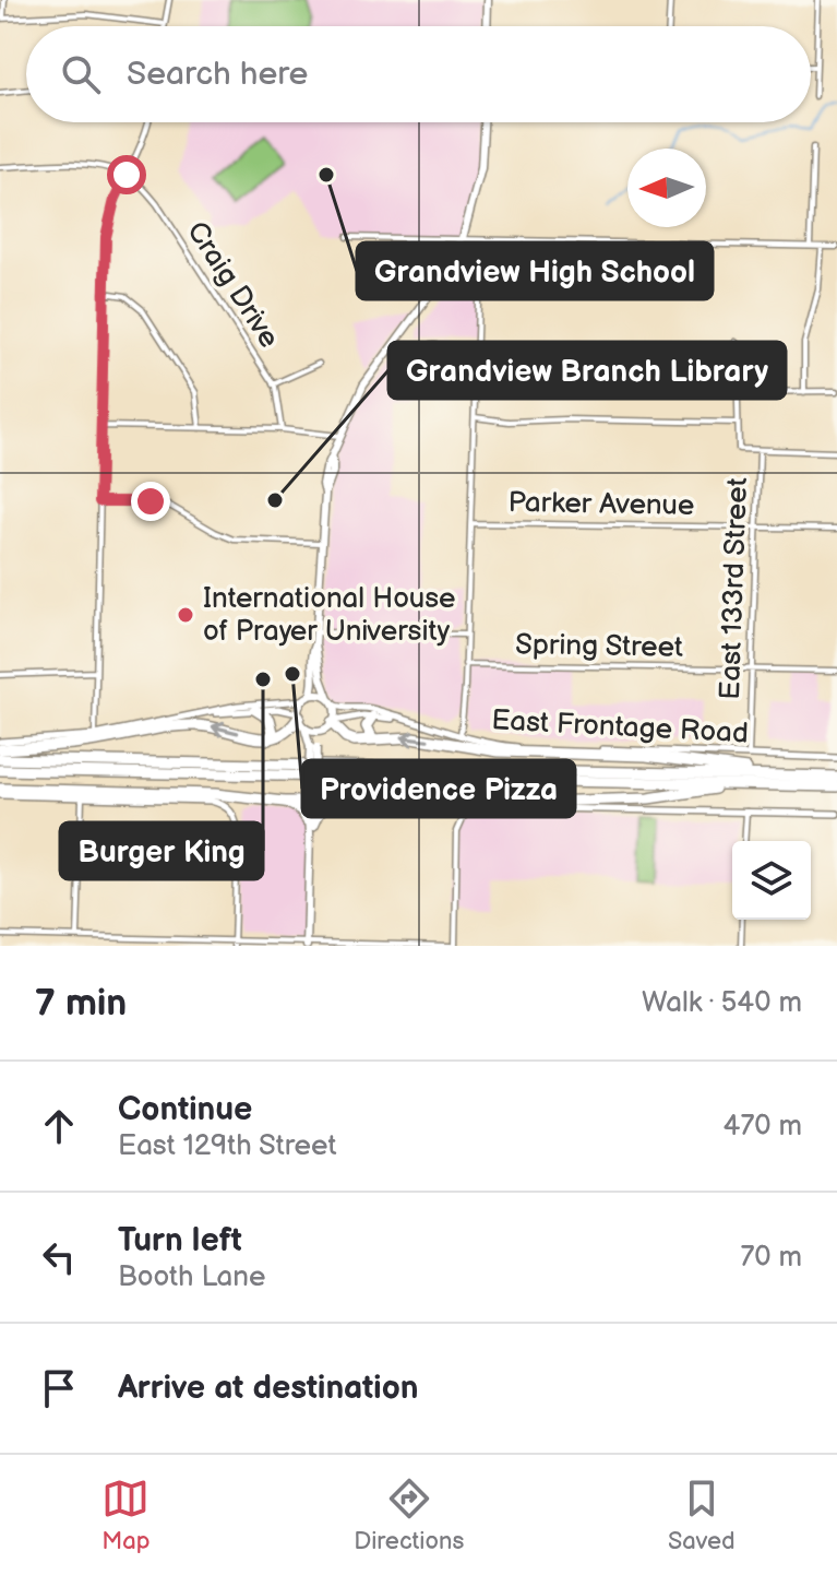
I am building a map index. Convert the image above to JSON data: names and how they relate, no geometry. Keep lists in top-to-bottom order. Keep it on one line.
{"streets":{"street":["Craig Drive","Parker Avenue","East 133rd Street","Spring Street","East Frontage Road"]},"crossings":[["Parker Avenue","East 133rd Street"],["East 133rd Street","Spring Street"],["East 133rd Street","East Frontage Road"]],"places":["Grandview High School","Grandview Branch Library","International House of Prayer University","Providence Pizza","Burger King"],"north":"left","page":{"search":"Search here","heading":["7 min","Walk · 540 m"],"list":[["Continue","East 129th Street","470 m"],["Turn left","Booth Lane","70 m"],"Arrive at destination"],"nav":["Map","Directions","Saved"]}}
